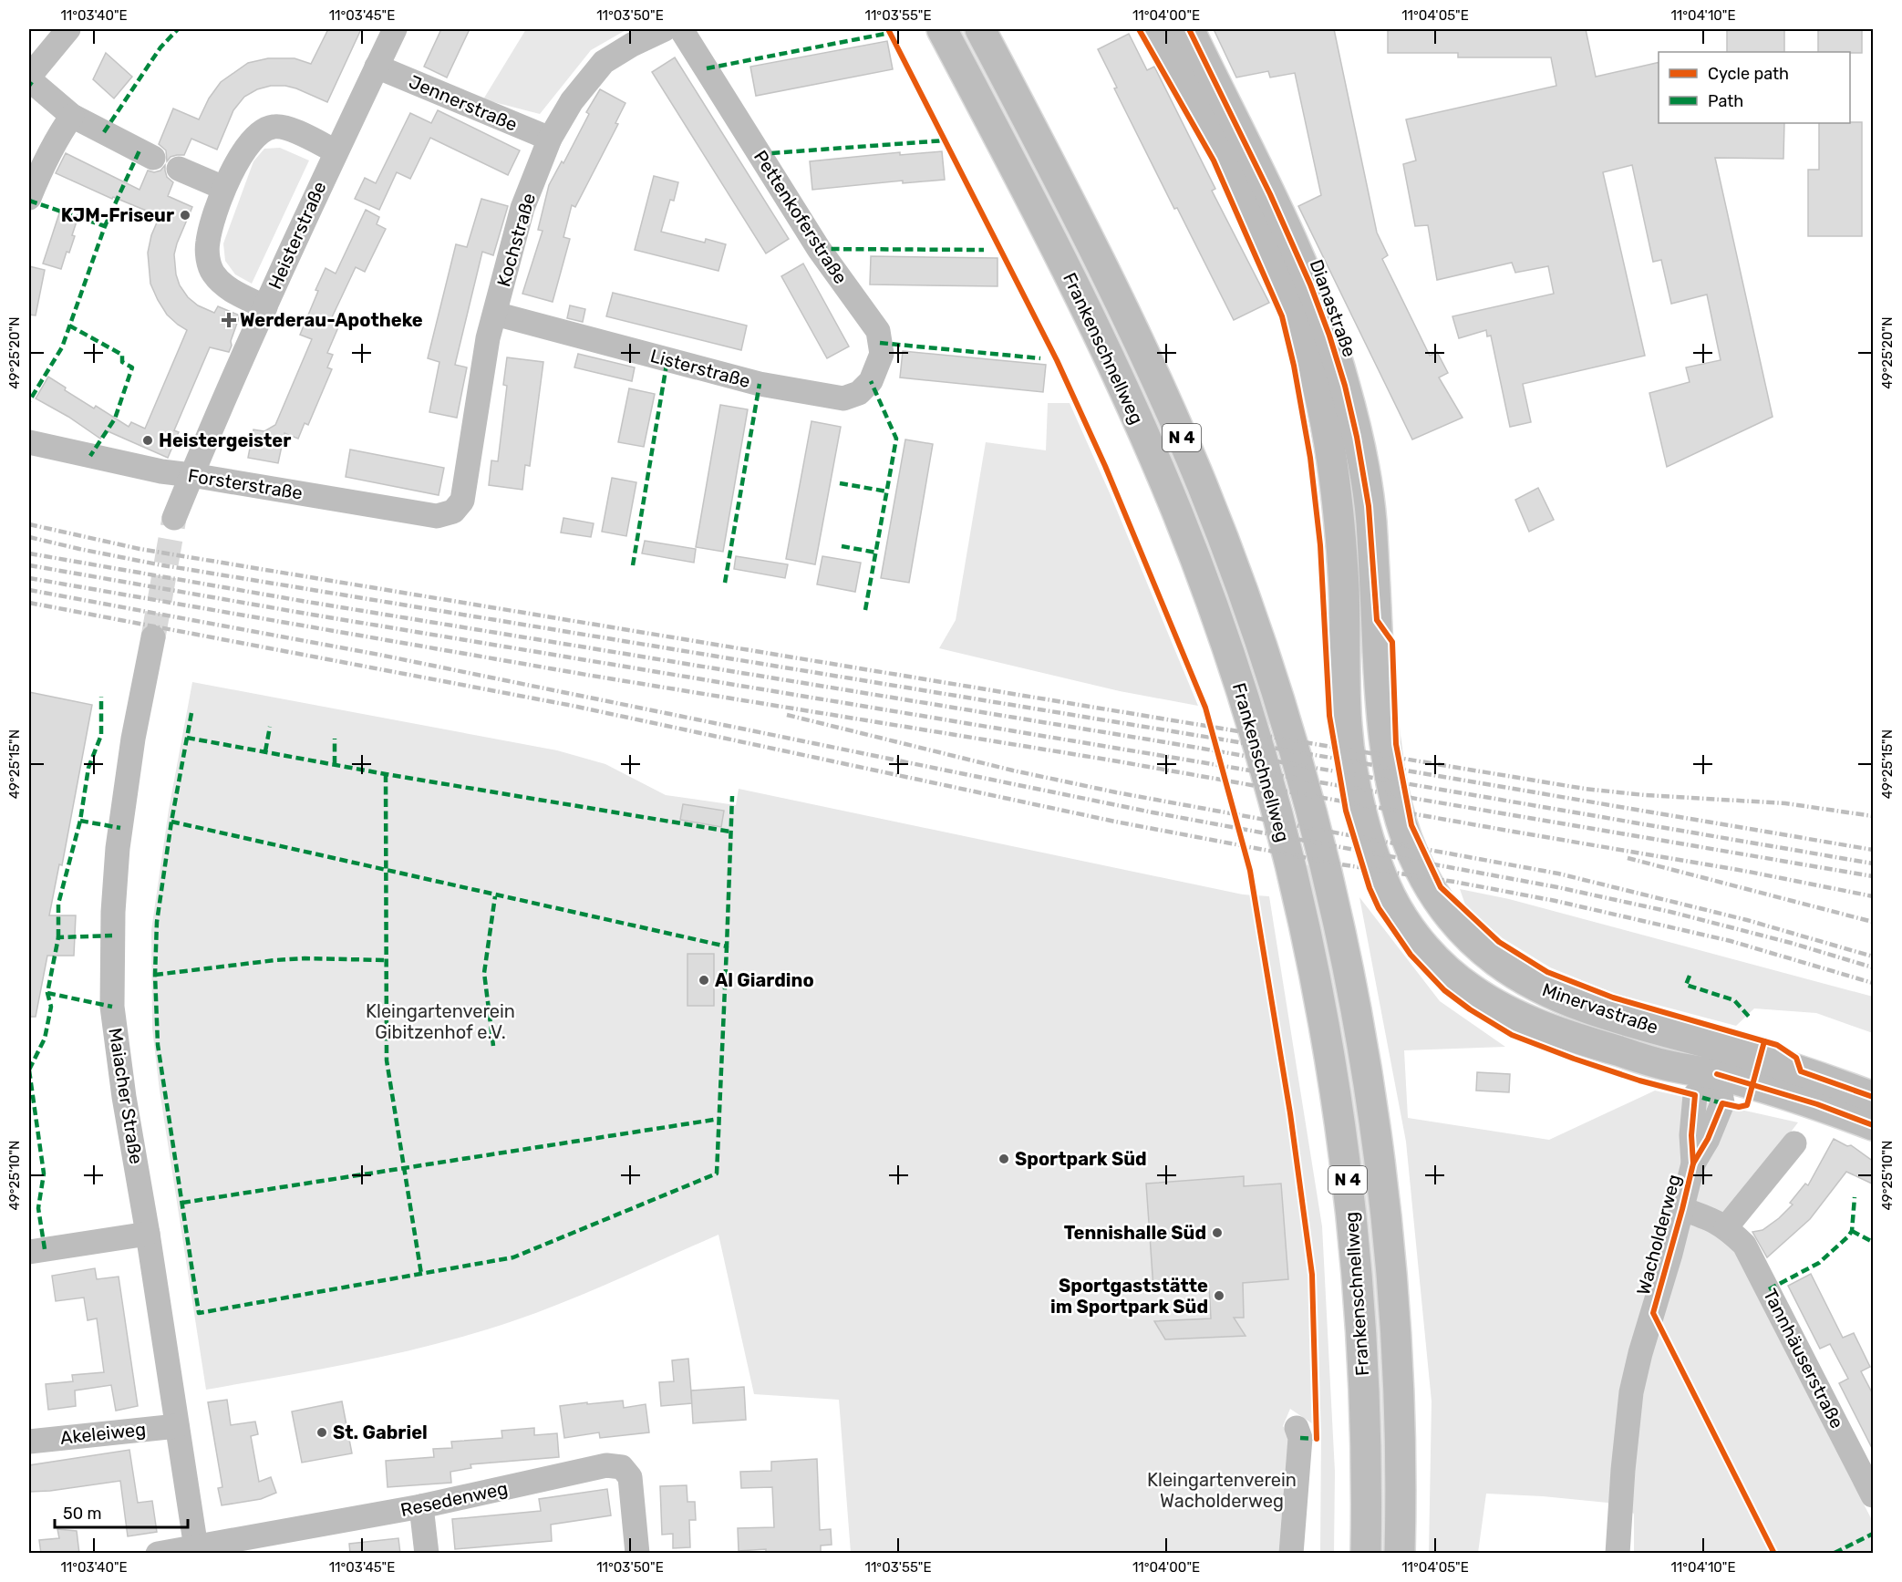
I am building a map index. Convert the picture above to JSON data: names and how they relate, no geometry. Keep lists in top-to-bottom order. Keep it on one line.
{"streets":{"main road":["Dianastraße","Frankenschnellweg","N 4","Minervastraße"],"street":["Jennerstraße","Pettenkoferstraße","Heisterstraße","Kochstraße","Listerstraße","Forsterstraße","Maiacher Straße","Wacholderweg","Tannhäuserstraße","Akeleiweg","Resedenweg"]},"crossings":[["Jennerstraße","Heisterstraße"],["Jennerstraße","Kochstraße"],["Pettenkoferstraße","Listerstraße"],["Heisterstraße","Forsterstraße"],["Kochstraße","Listerstraße"],["Kochstraße","Forsterstraße"],["Dianastraße","Minervastraße"],["Minervastraße","Wacholderweg"],["Maiacher Straße","Akeleiweg"],["Maiacher Straße","Resedenweg"],["Wacholderweg","Tannhäuserstraße"]],"parks":["Kleingartenverein Gibitzenhof e.V.","Kleingartenverein Wacholderweg"],"places":{"other":["KJM-Friseur","Heistergeister","Al Giardino","Sportpark Süd","Tennishalle Süd","Sportgaststätte im Sportpark Süd","St. Gabriel"],"health":["Werderau-Apotheke"]},"legend":["Cycle path","Path"],"scale_bar":"50 m","coordinates":["11°03'40\"E","11°03'45\"E","11°03'50\"E","11°03'55\"E","11°04'00\"E","11°04'05\"E","11°04'10\"E","49°25'20\"N","49°25'15\"N","49°25'10\"N"]}
